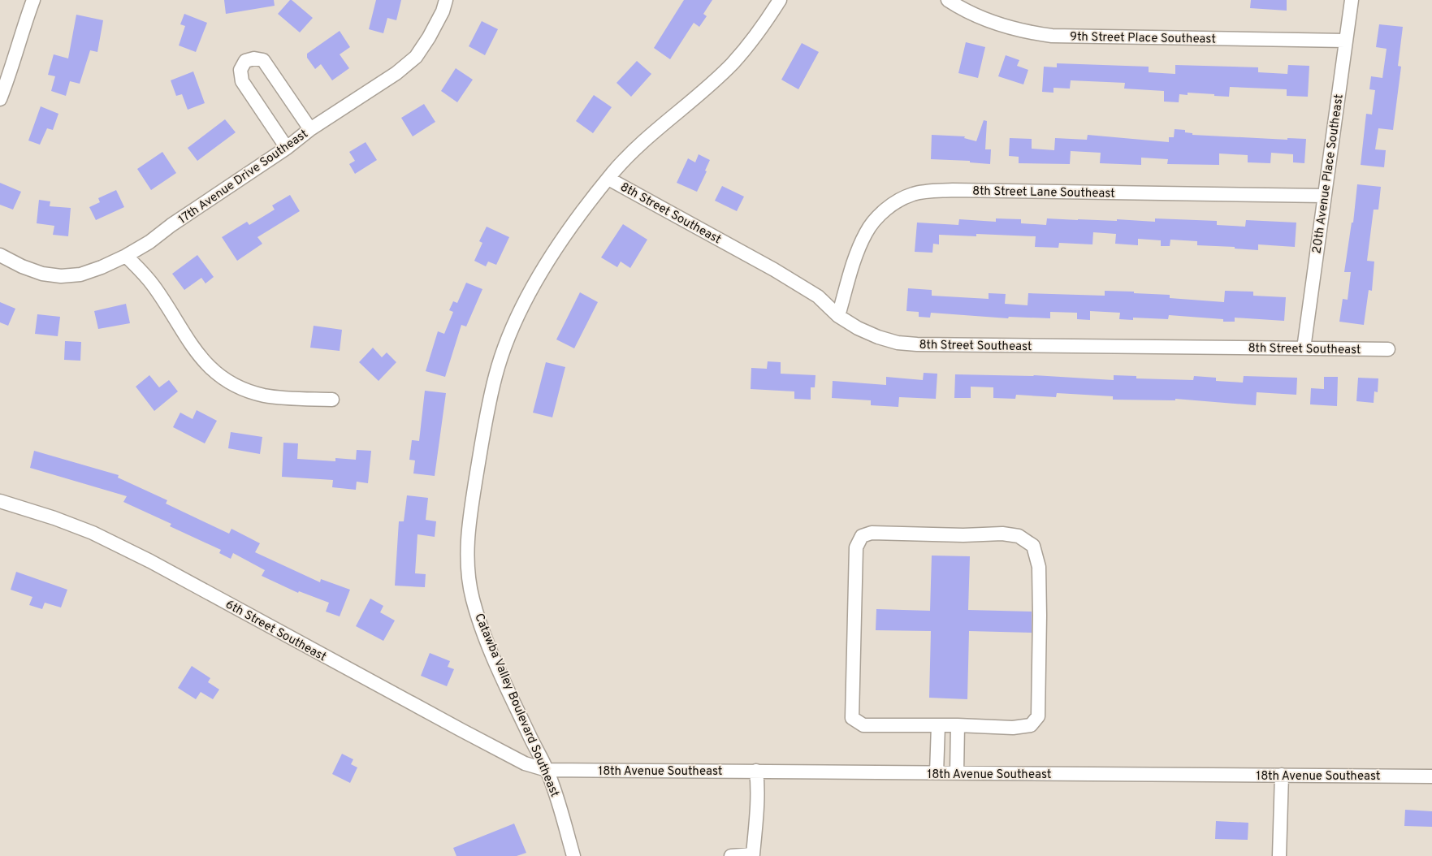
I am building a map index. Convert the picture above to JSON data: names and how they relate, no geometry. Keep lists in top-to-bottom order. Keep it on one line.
{"streets":{"street":["9th Street Place Southeast","20th Avenue Place Southeast","17th Avenue Drive Southeast","8th Street Lane Southeast","8th Street Southeast","6th Street Southeast","Catawba Valley Boulevard Southeast","18th Avenue Southeast"]},"crossings":[["9th Street Place Southeast","20th Avenue Place Southeast"],["20th Avenue Place Southeast","8th Street Lane Southeast"],["20th Avenue Place Southeast","8th Street Southeast"],["8th Street Lane Southeast","8th Street Southeast"],["8th Street Southeast","Catawba Valley Boulevard Southeast"],["6th Street Southeast","Catawba Valley Boulevard Southeast"],["6th Street Southeast","18th Avenue Southeast"],["Catawba Valley Boulevard Southeast","18th Avenue Southeast"]]}
